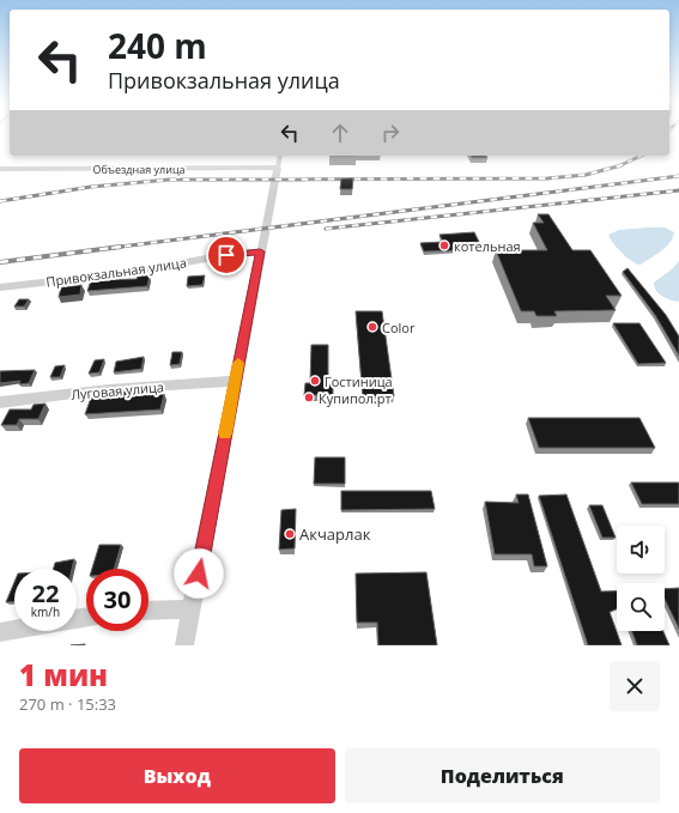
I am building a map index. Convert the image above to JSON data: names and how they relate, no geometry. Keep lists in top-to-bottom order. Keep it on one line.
{"streets":{"street":["Объездная улица","Привокзальная улица","Луговая улица"]},"places":["котельная","Color","Гостиница","Купипол.рт","Акчарлак"],"page":{"turn":["240 m","Привокзальная улица"],"speed":"22 km/h","limit":"30","heading":["1 мин","270 m · 15:33"],"buttons":["Выход","Поделиться"]}}
